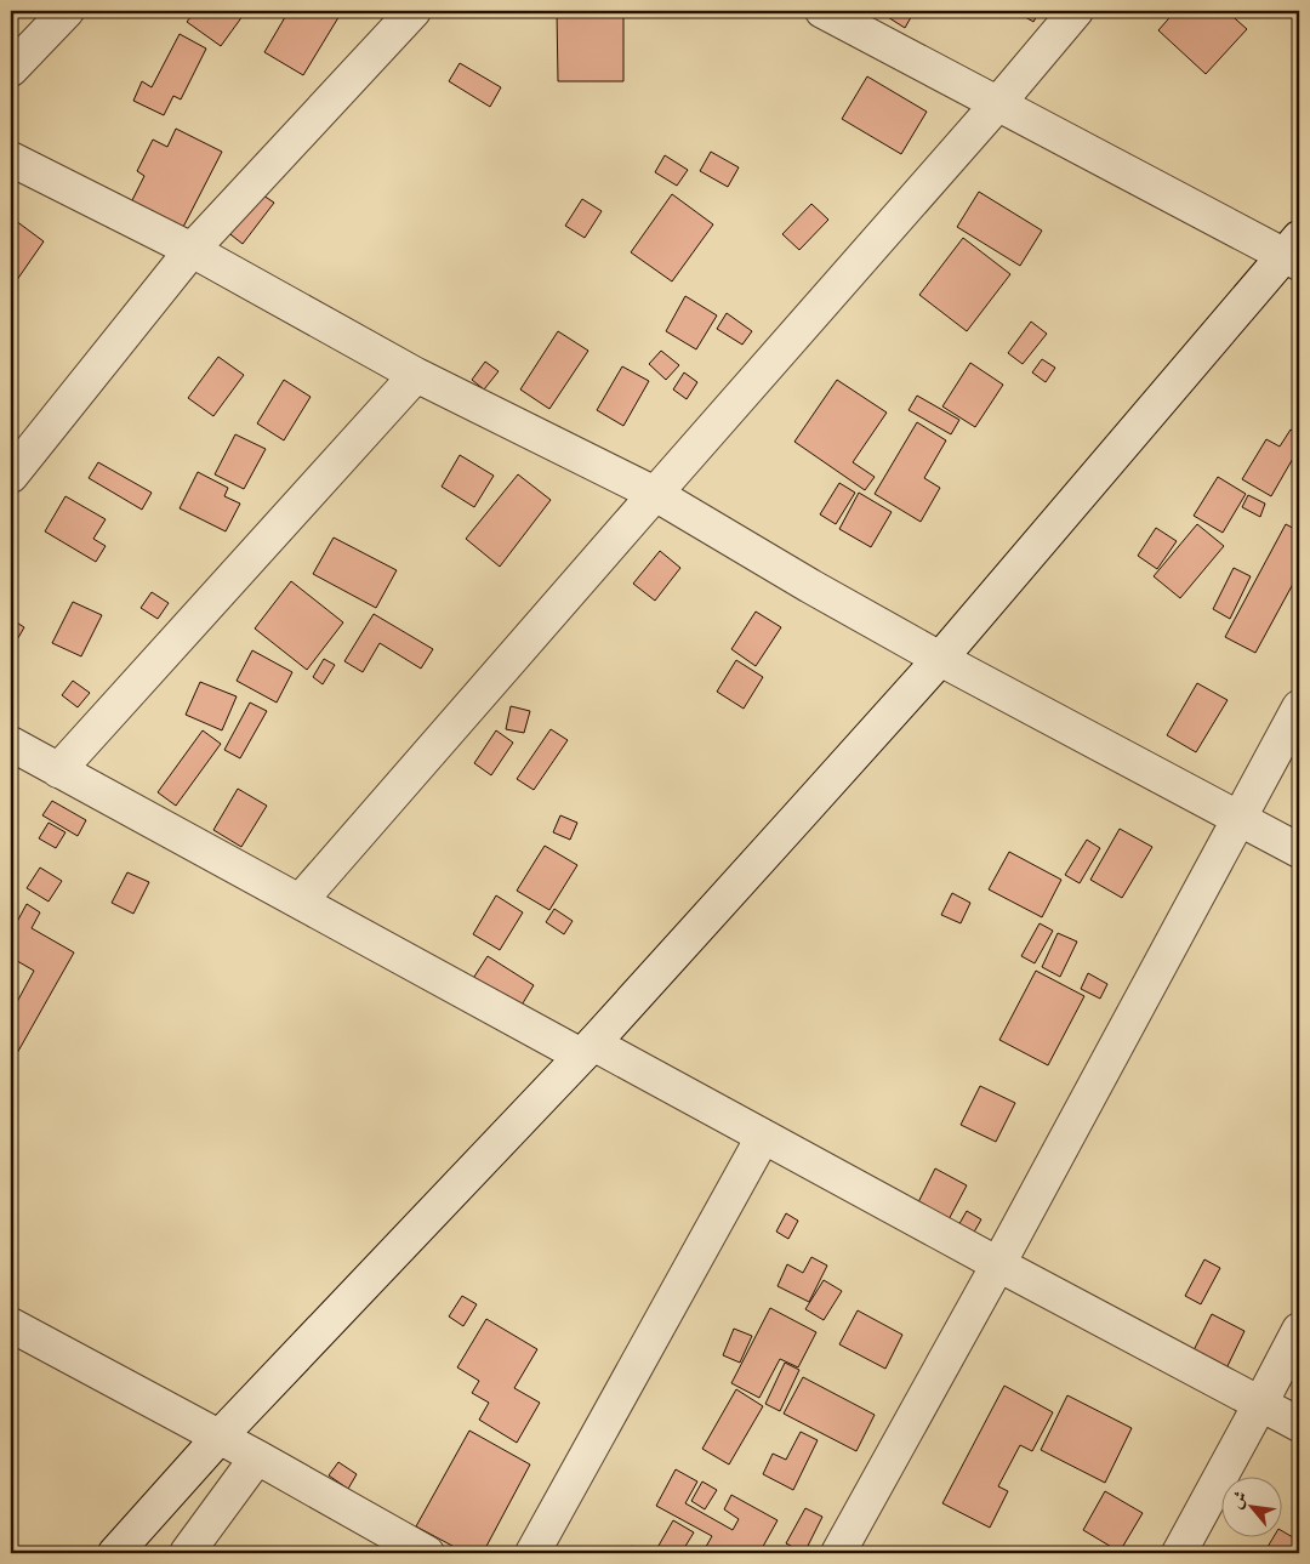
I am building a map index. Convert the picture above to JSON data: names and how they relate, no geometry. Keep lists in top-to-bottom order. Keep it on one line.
{"north":"top left"}
